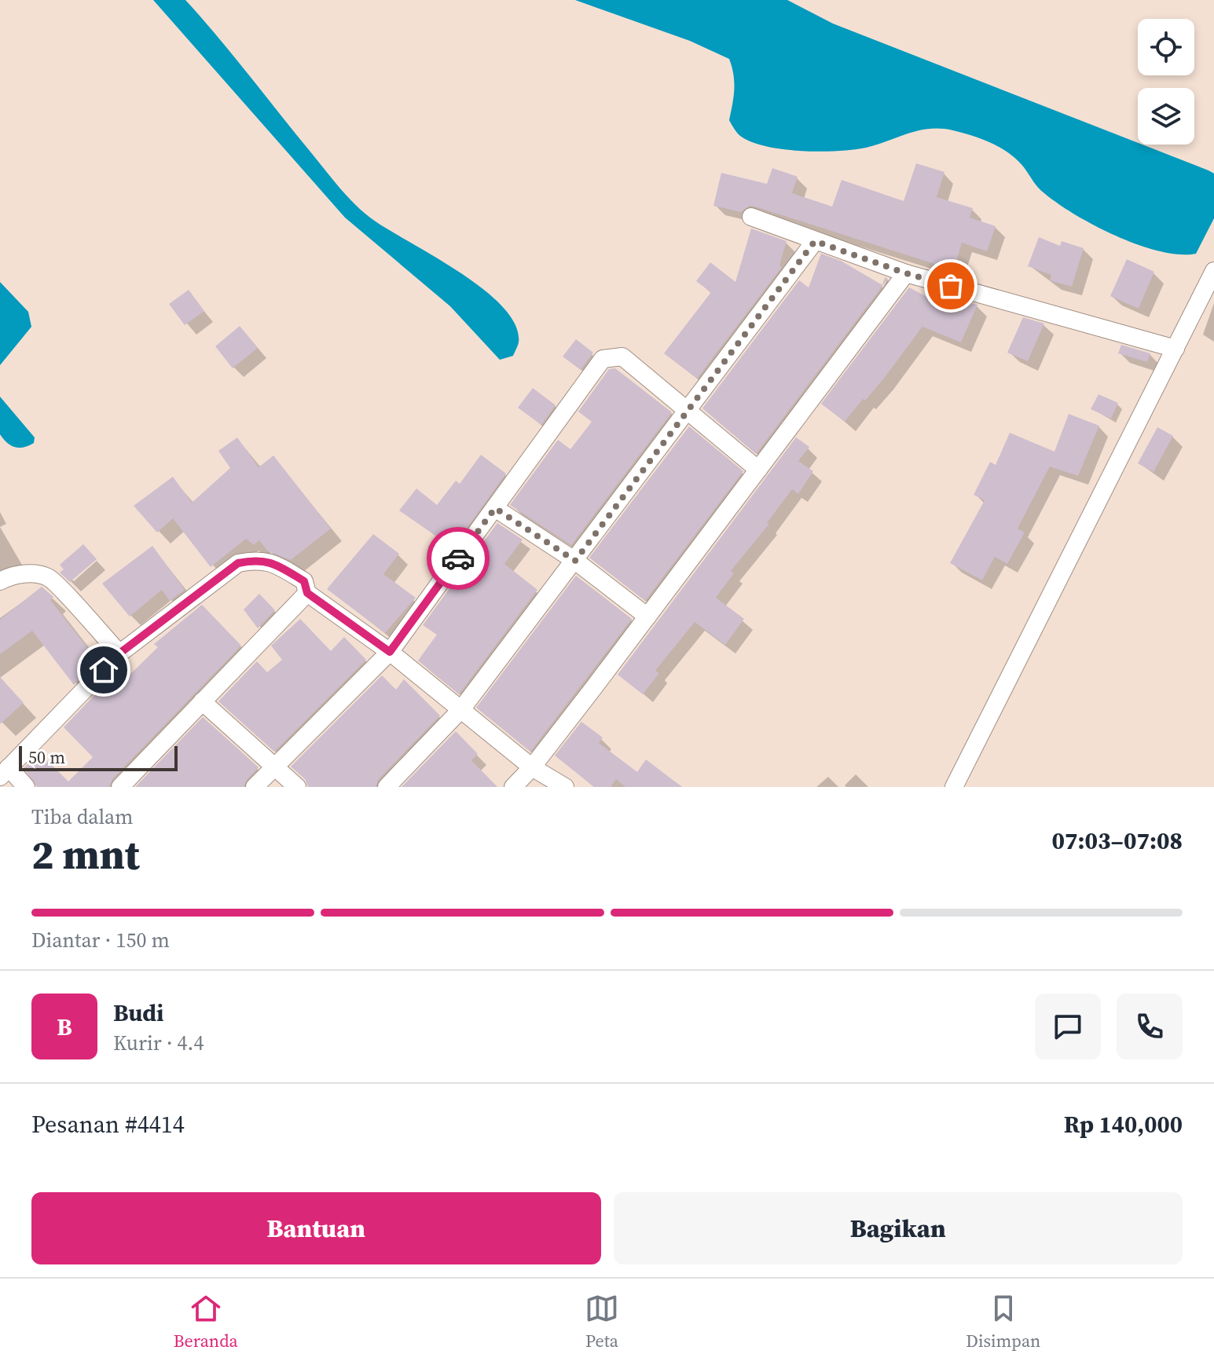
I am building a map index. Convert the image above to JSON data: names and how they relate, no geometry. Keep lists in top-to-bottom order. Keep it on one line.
{"scale_bar":"50 m","page":{"scale":"50 m","heading":["2 mnt","Tiba dalam","07:03–07:08"],"panel":["Budi","Kurir · 4.4","Pesanan #4414","Rp 140,000"],"bar":"Diantar · 150 m","round":"B","buttons":["Bantuan","Bagikan"],"tabs":["Beranda","Peta","Disimpan"]}}
